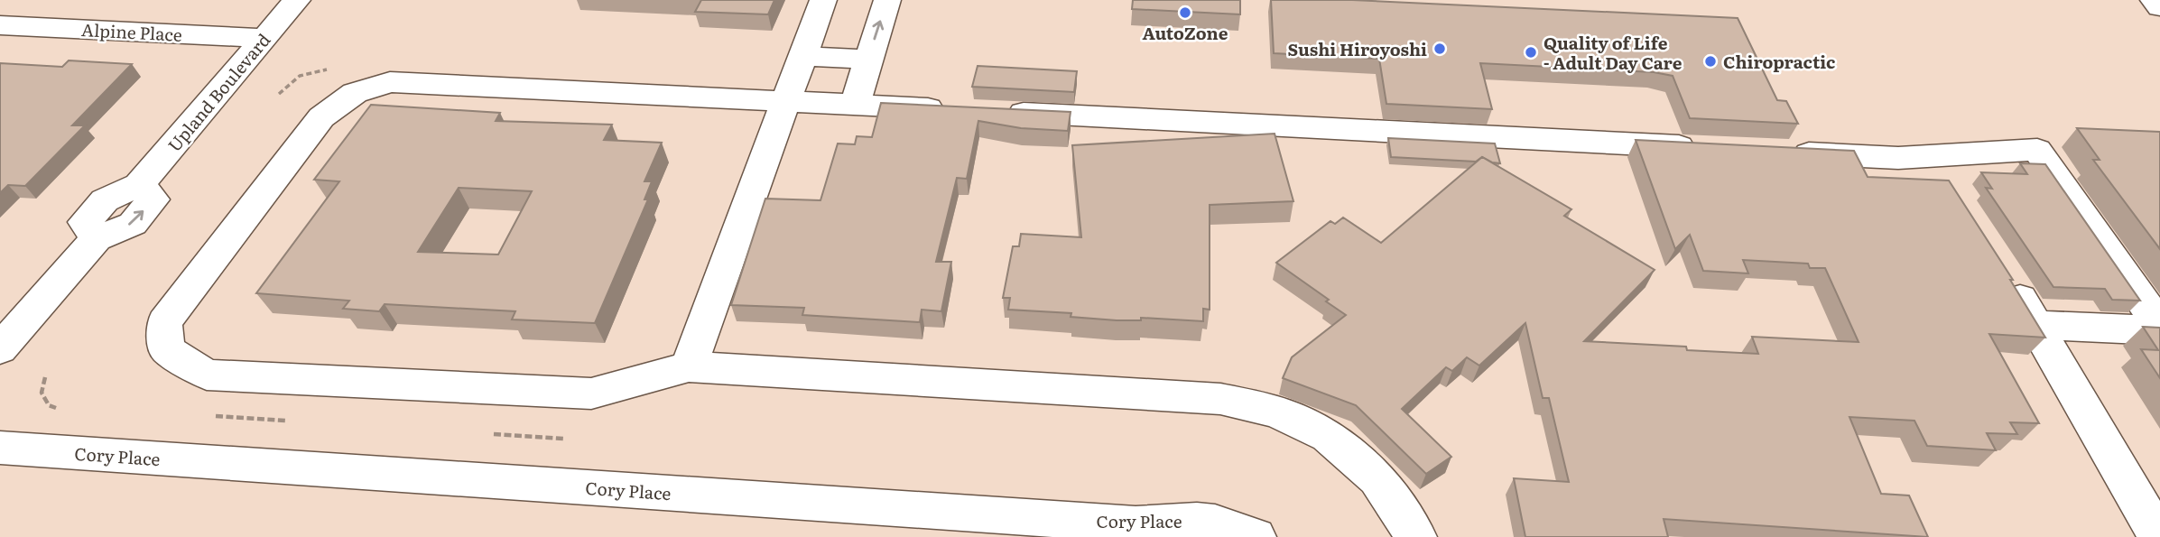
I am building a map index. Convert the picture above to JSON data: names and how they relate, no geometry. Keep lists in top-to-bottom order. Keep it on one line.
{"streets":{"street":["Alpine Place","Upland Boulevard","Cory Place"]},"crossings":[["Alpine Place","Upland Boulevard"]],"places":["AutoZone","Sushi Hiroyoshi","Quality of Life - Adult Day Care","Chiropractic"]}
